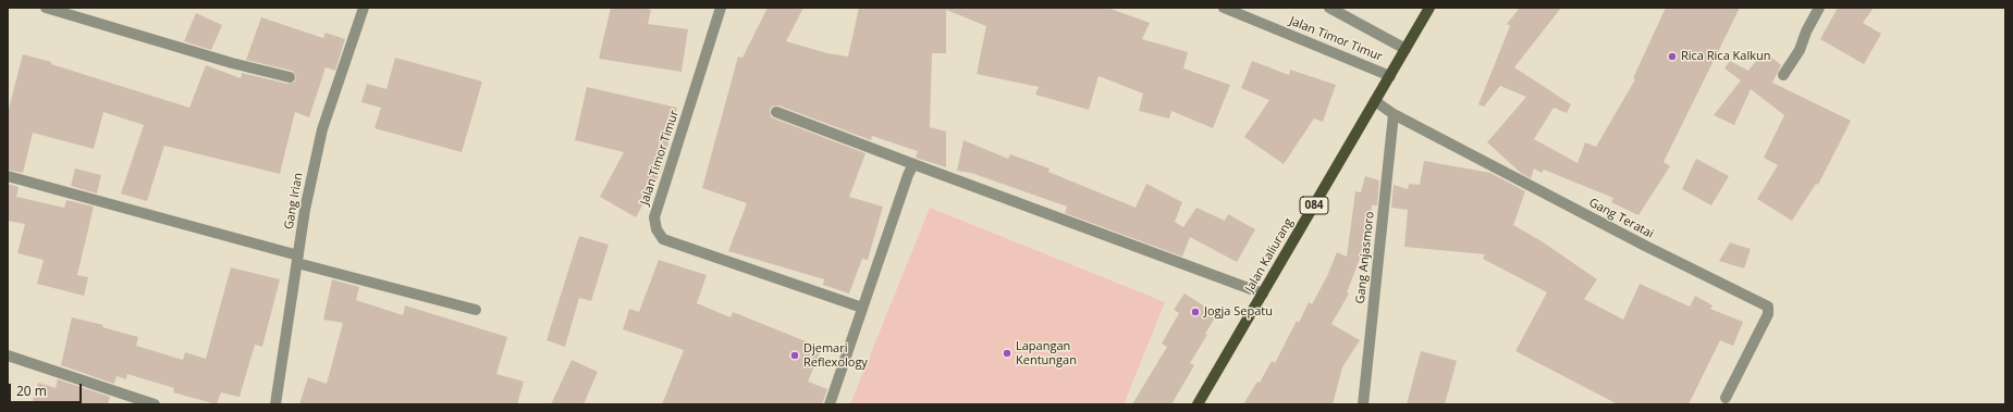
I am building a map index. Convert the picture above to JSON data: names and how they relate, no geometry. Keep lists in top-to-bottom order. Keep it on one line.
{"streets":{"main road":["084","Jalan Kaliurang"],"street":["Jalan Timor Timur","Gang Irian","Gang Teratai","Gang Anjasmoro"]},"crossings":[["Jalan Timor Timur","Jalan Kaliurang"],["Gang Teratai","Jalan Kaliurang"],["Gang Teratai","Gang Anjasmoro"]],"places":["Rica Rica Kalkun","Jogja Sepatu","Lapangan Kentungan","Djemari Reflexology"],"scale_bar":"20 m"}
